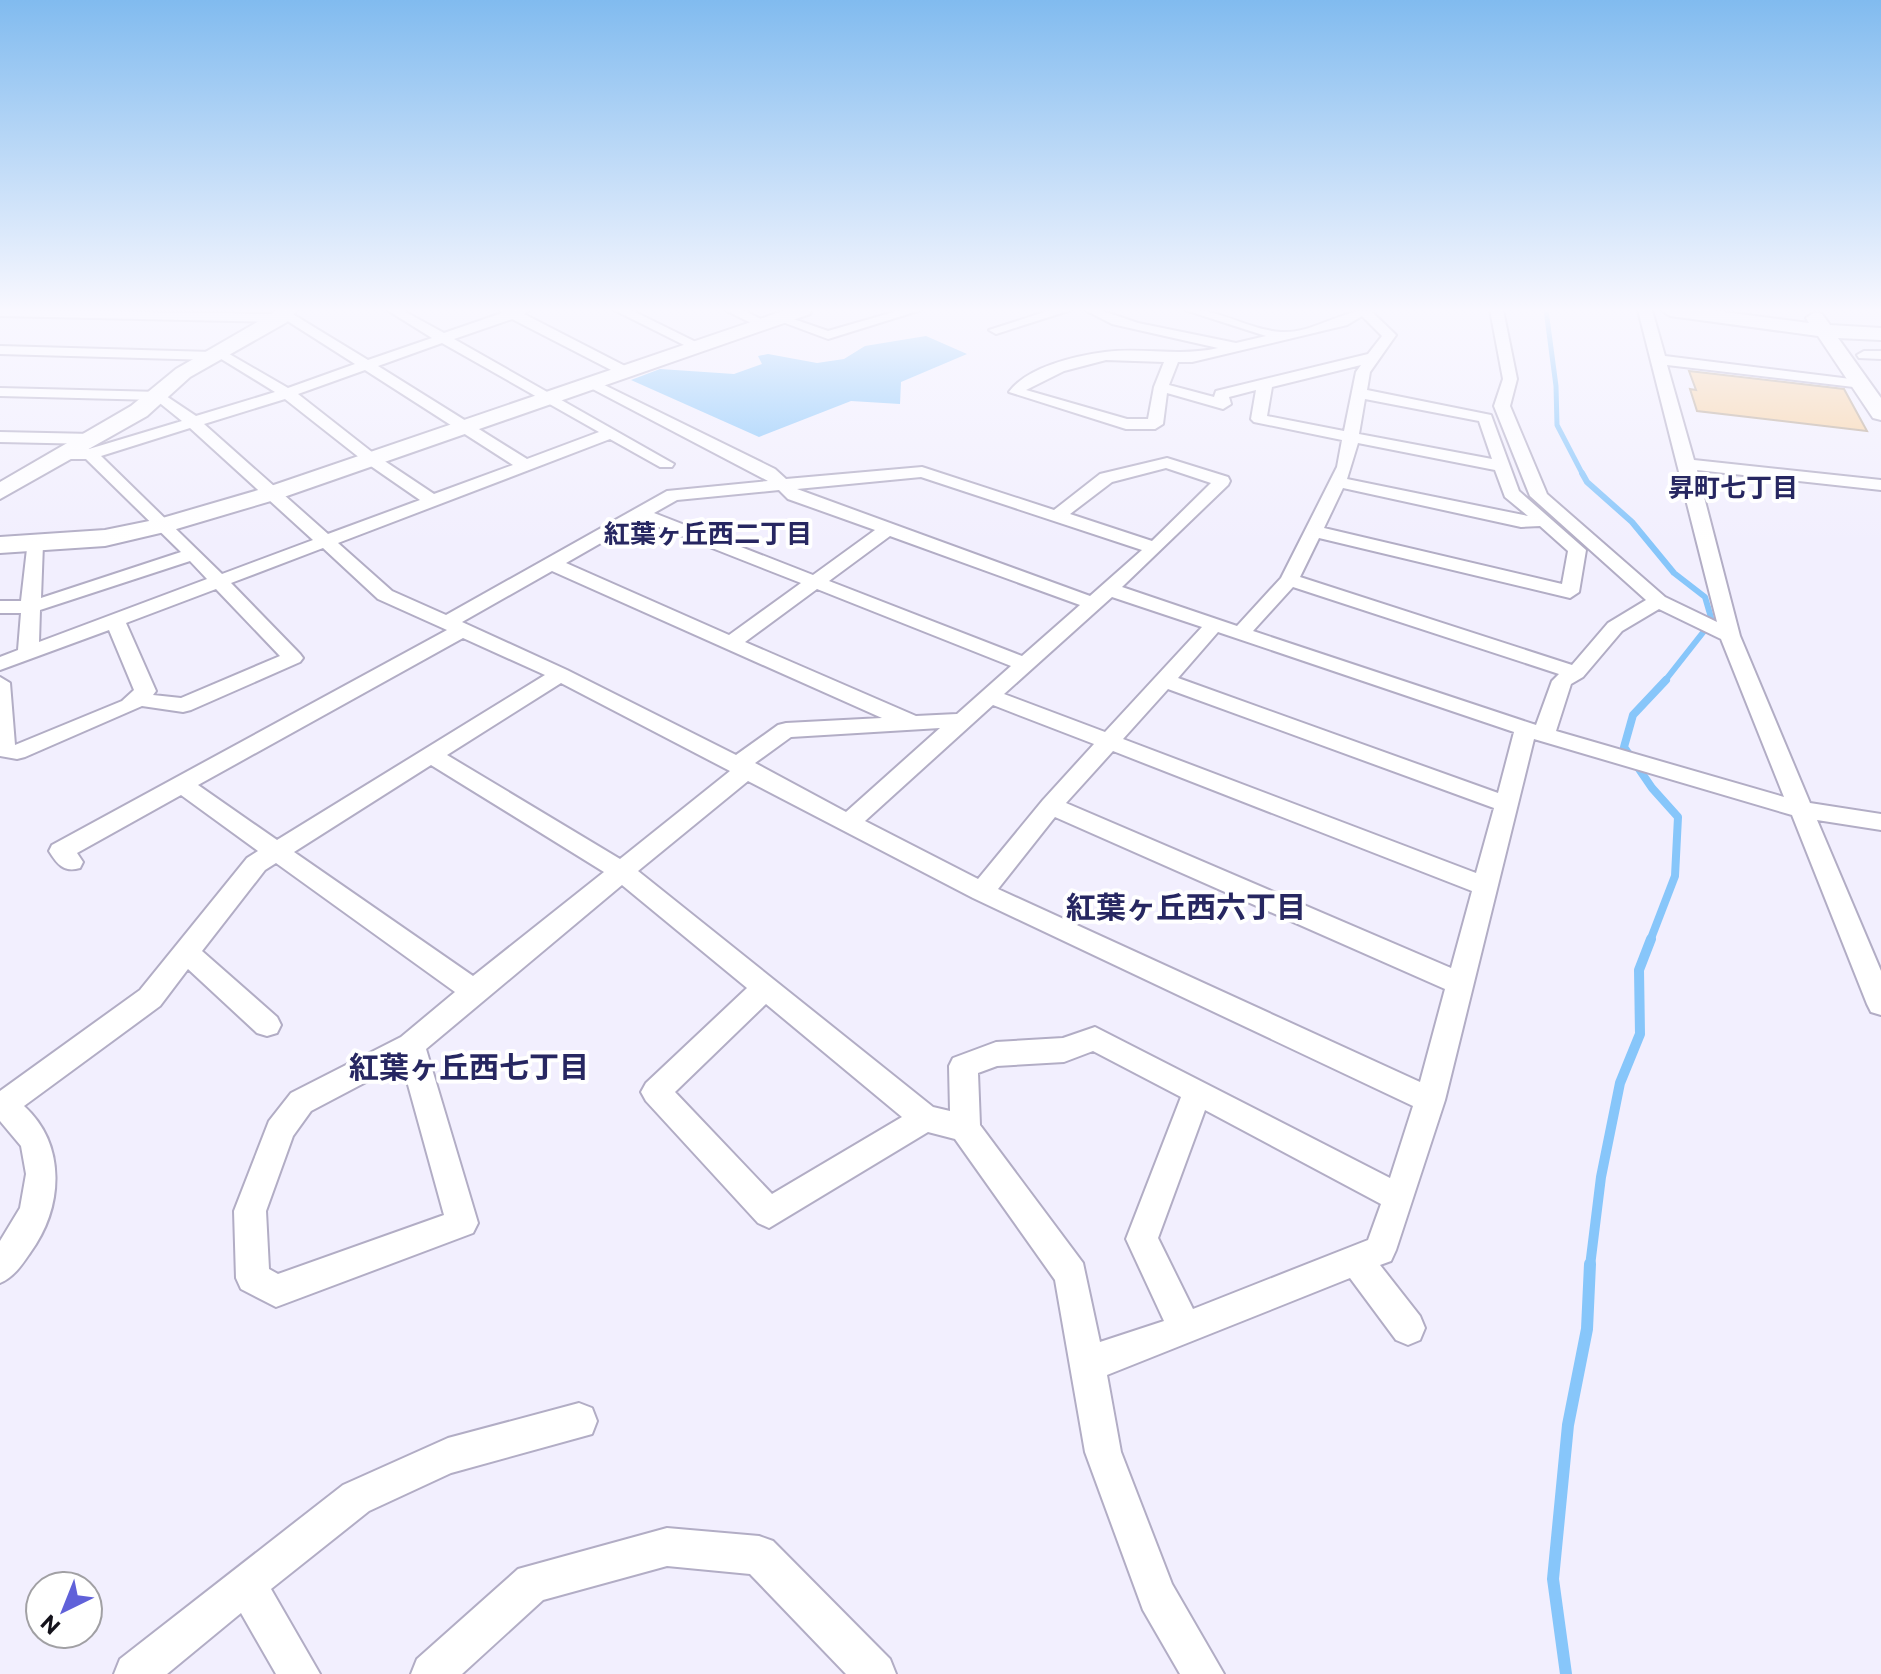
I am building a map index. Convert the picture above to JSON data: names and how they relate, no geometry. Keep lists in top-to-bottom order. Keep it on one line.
{"districts":["昇町七丁目","紅葉ヶ丘西二丁目","紅葉ヶ丘西六丁目","紅葉ヶ丘西七丁目"],"north":"bottom left"}
